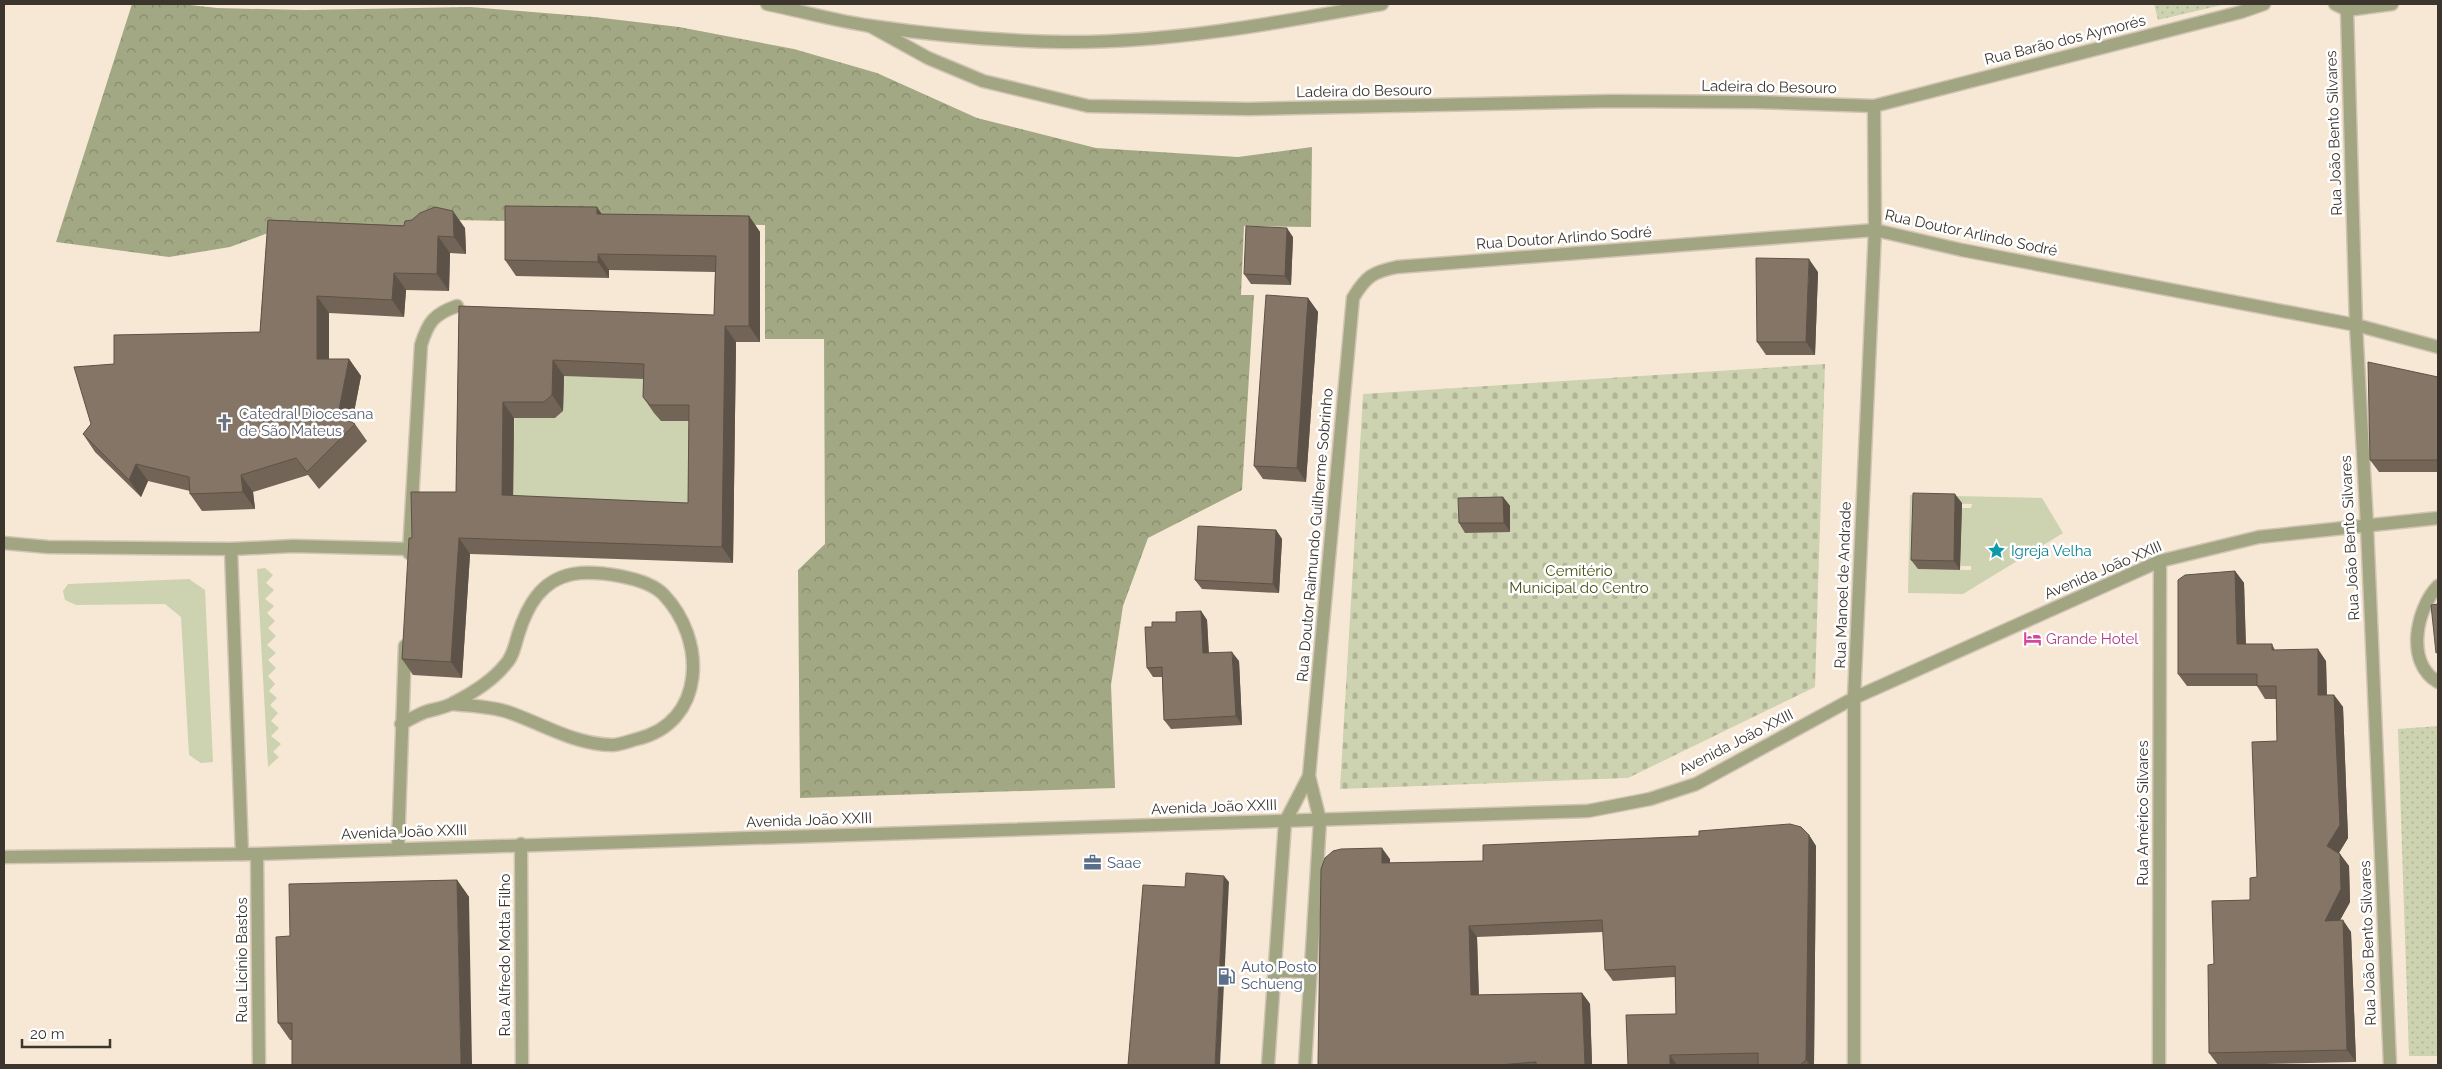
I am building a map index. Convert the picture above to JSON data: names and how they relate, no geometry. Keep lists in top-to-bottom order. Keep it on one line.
{"streets":{"street":["Rua Barão dos Aymorés","Ladeira do Besouro","Rua João Bento Silvares","Rua Doutor Arlindo Sodré","Rua Doutor Raimundo Guilherme Sobrinho","Avenida João XXIII","Rua Manoel de Andrade","Rua Américo Silvares","Rua Alfredo Motta Filho","Rua Licínio Bastos"]},"crossings":[["Rua Barão dos Aymorés","Ladeira do Besouro"],["Rua Barão dos Aymorés","Rua Manoel de Andrade"],["Ladeira do Besouro","Rua Manoel de Andrade"],["Rua João Bento Silvares","Rua Doutor Arlindo Sodré"],["Rua João Bento Silvares","Avenida João XXIII"],["Rua Doutor Arlindo Sodré","Rua Doutor Raimundo Guilherme Sobrinho"],["Rua Doutor Arlindo Sodré","Rua Manoel de Andrade"],["Rua Doutor Raimundo Guilherme Sobrinho","Avenida João XXIII"],["Avenida João XXIII","Rua Manoel de Andrade"],["Avenida João XXIII","Rua Américo Silvares"],["Avenida João XXIII","Rua Alfredo Motta Filho"],["Avenida João XXIII","Rua Licínio Bastos"]],"parks":["Cemitério Municipal do Centro"],"places":{"church":["Catedral Diocesana de São Mateus"],"place":["Igreja Velha"],"hotel":["Grande Hotel"],"office":["Saae"],"fuel station":["Auto Posto Schueng"]},"scale_bar":"20 m"}
